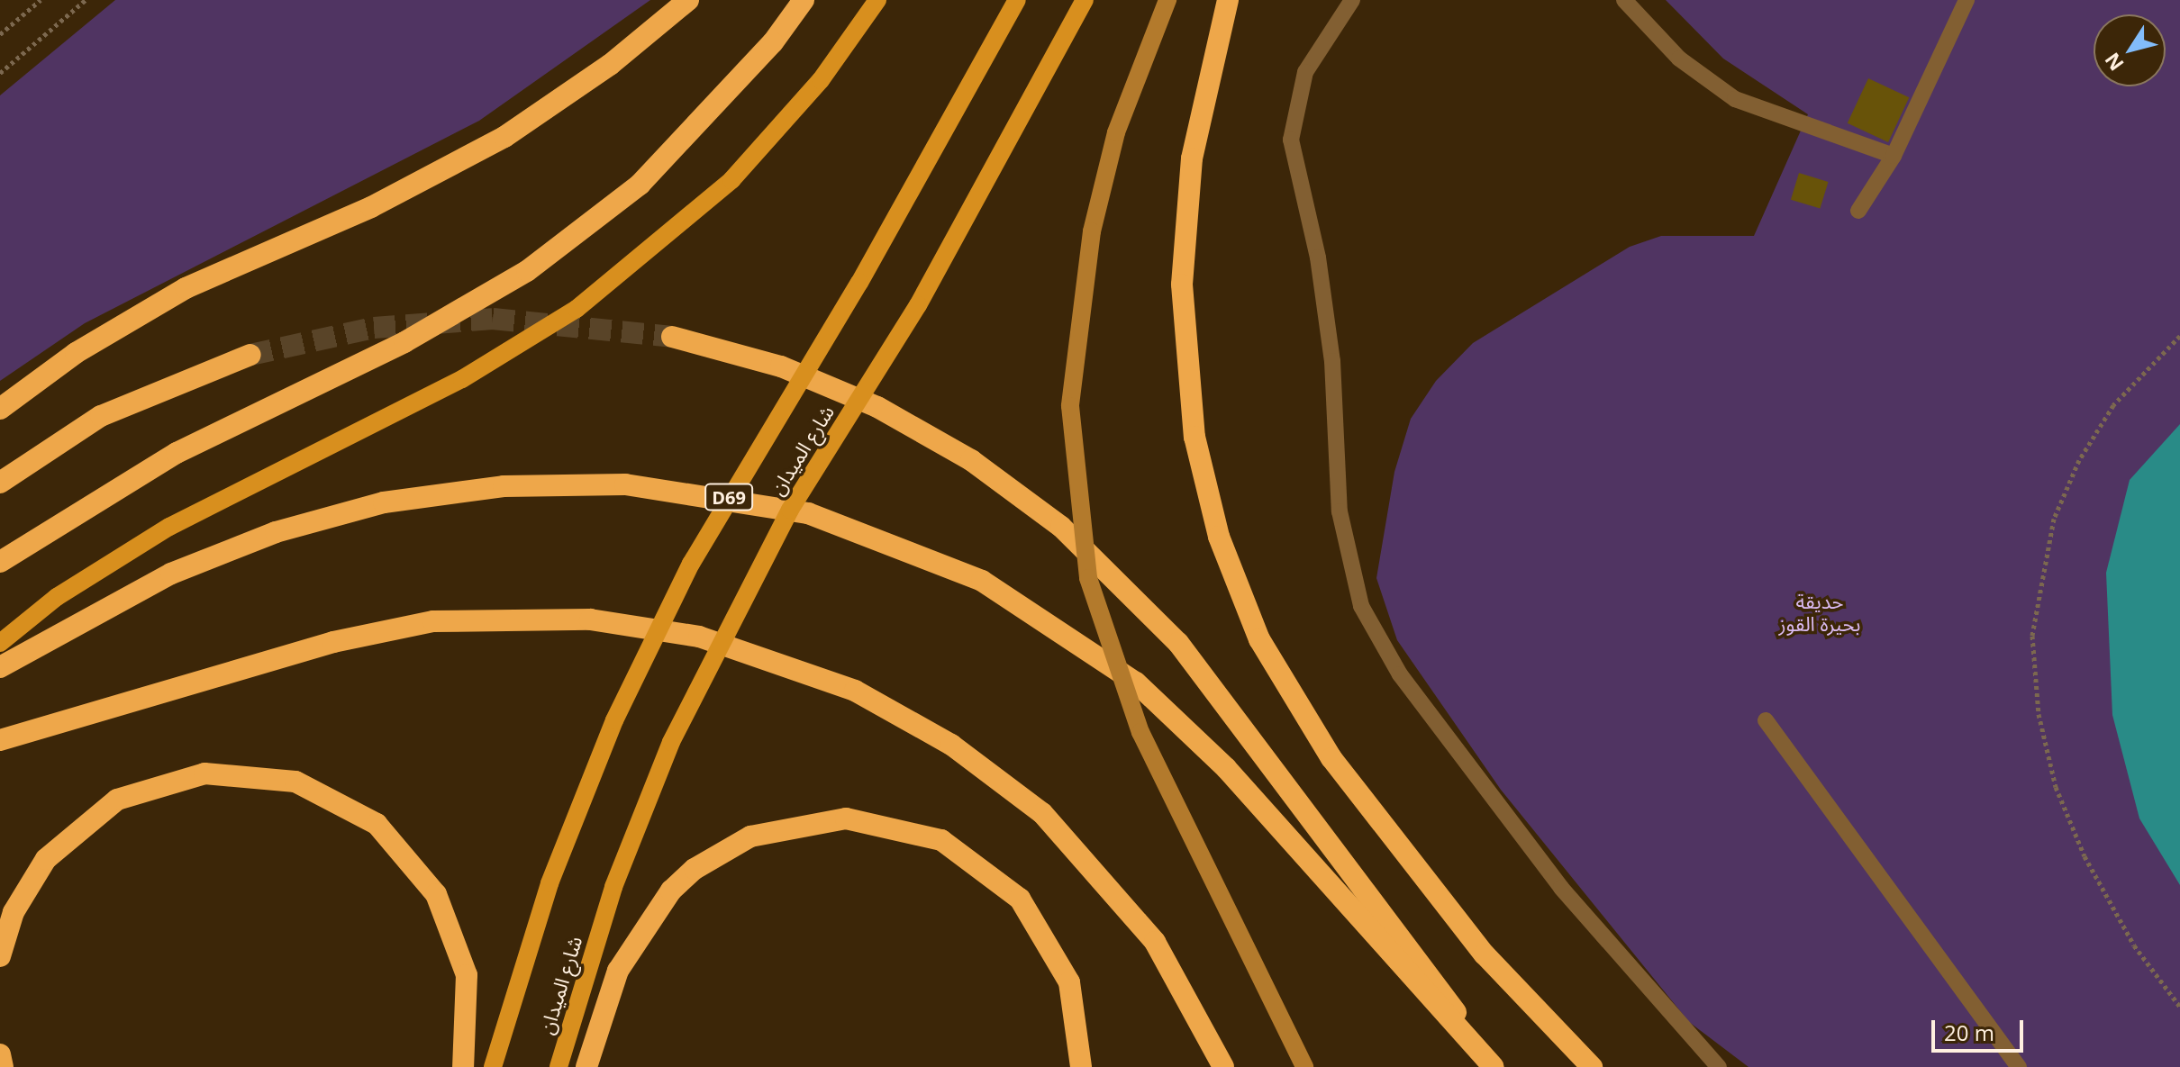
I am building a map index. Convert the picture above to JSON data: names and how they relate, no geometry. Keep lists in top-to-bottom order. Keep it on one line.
{"streets":{"main road":["شارع الميدان","D69"]},"parks":["حديقة بحيرة القوز"],"scale_bar":"20 m","north":"bottom left"}
